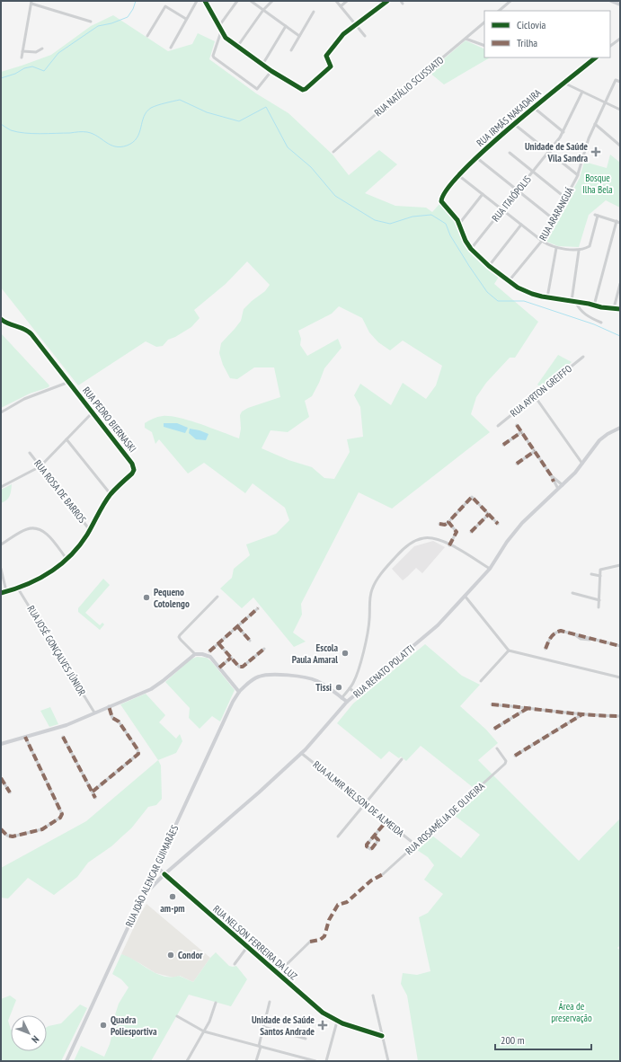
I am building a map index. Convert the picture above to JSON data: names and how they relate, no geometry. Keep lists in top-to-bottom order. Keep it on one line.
{"streets":{"main road":["RUA RENATO POLATTI","RUA JOÃO ALENCAR GUIMARÃES","RUA NELSON FERREIRA DA LUZ"],"street":["RUA NATÁLIO SCUSSIATO","RUA IRMÃS NAKADAIRA","RUA ITAIÓPOLIS","RUA ARARANGUÁ","RUA AYRTON GREIFFO","RUA PEDRO BIERNASKI","RUA ROSA DE BARROS","RUA JOSÉ GONÇALVES JÚNIOR","RUA ALMIR NELSON DE ALMEIDA","RUA ROSAMÉLIA DE OLIVEIRA"]},"crossings":[["RUA RENATO POLATTI","RUA ALMIR NELSON DE ALMEIDA"],["RUA RENATO POLATTI","RUA JOÃO ALENCAR GUIMARÃES"],["RUA RENATO POLATTI","RUA NELSON FERREIRA DA LUZ"],["RUA ALMIR NELSON DE ALMEIDA","RUA ROSAMÉLIA DE OLIVEIRA"],["RUA JOÃO ALENCAR GUIMARÃES","RUA NELSON FERREIRA DA LUZ"]],"parks":["Bosque Ilha Bela","Área de preservação"],"places":{"health":["Unidade de Saúde Vila Sandra","Unidade de Saúde Santos Andrade"],"other":["Pequeno Cotolengo","Escola Paula Amaral","Tissi","am-pm","Condor","Quadra Poliesportiva"]},"legend":["Ciclovia","Trilha"],"scale_bar":"200 m","north":"bottom right"}
